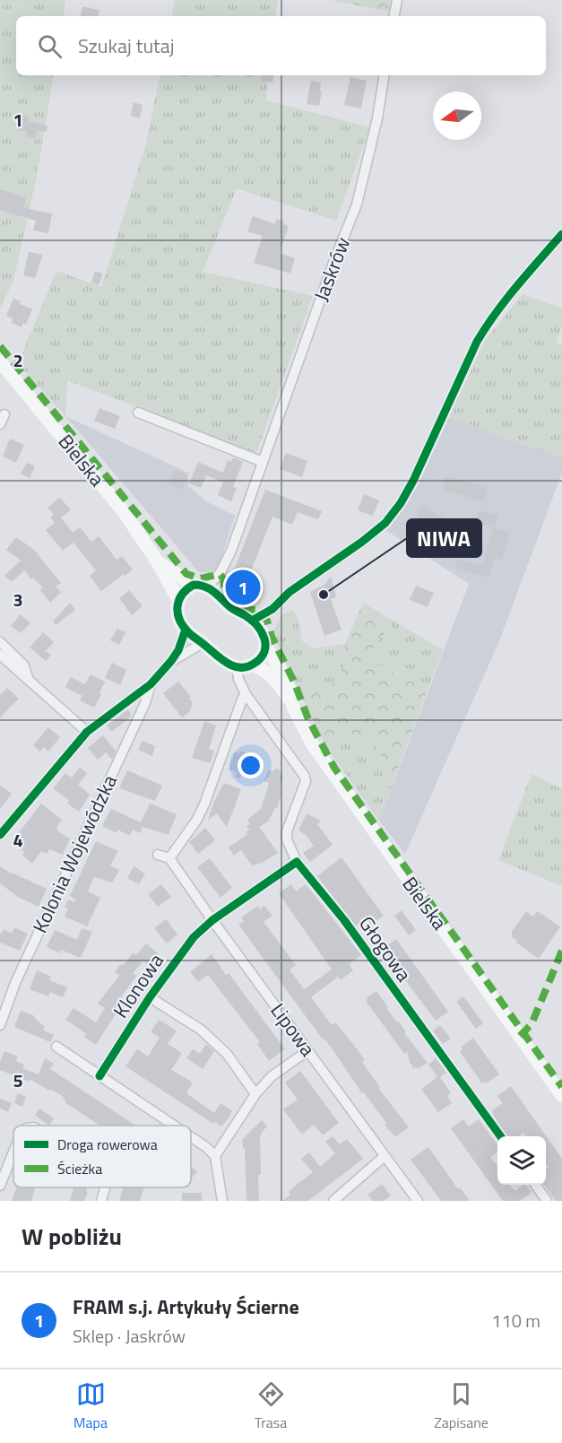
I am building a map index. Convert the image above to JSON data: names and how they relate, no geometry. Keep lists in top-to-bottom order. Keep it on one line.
{"streets":{"main road":["Bielska"],"street":["Jaskrów","Kolonia Wojewódzka","Głogowa","Klonowa","Lipowa"]},"crossings":[["Jaskrów","Bielska"],["Klonowa","Lipowa"]],"places":["NIWA"],"legend":["Droga rowerowa","Ścieżka"],"north":"left","page":{"search":"Szukaj tutaj","pins":"1","heading":"W pobliżu","list":[{"mark":"1","name":"FRAM s.j. Artykuły Ścierne","note":"Sklep · Jaskrów","value":"110 m"}],"nav":["Mapa","Trasa","Zapisane"]},"grid":{"rows":["1","2","3","4","5"]}}
